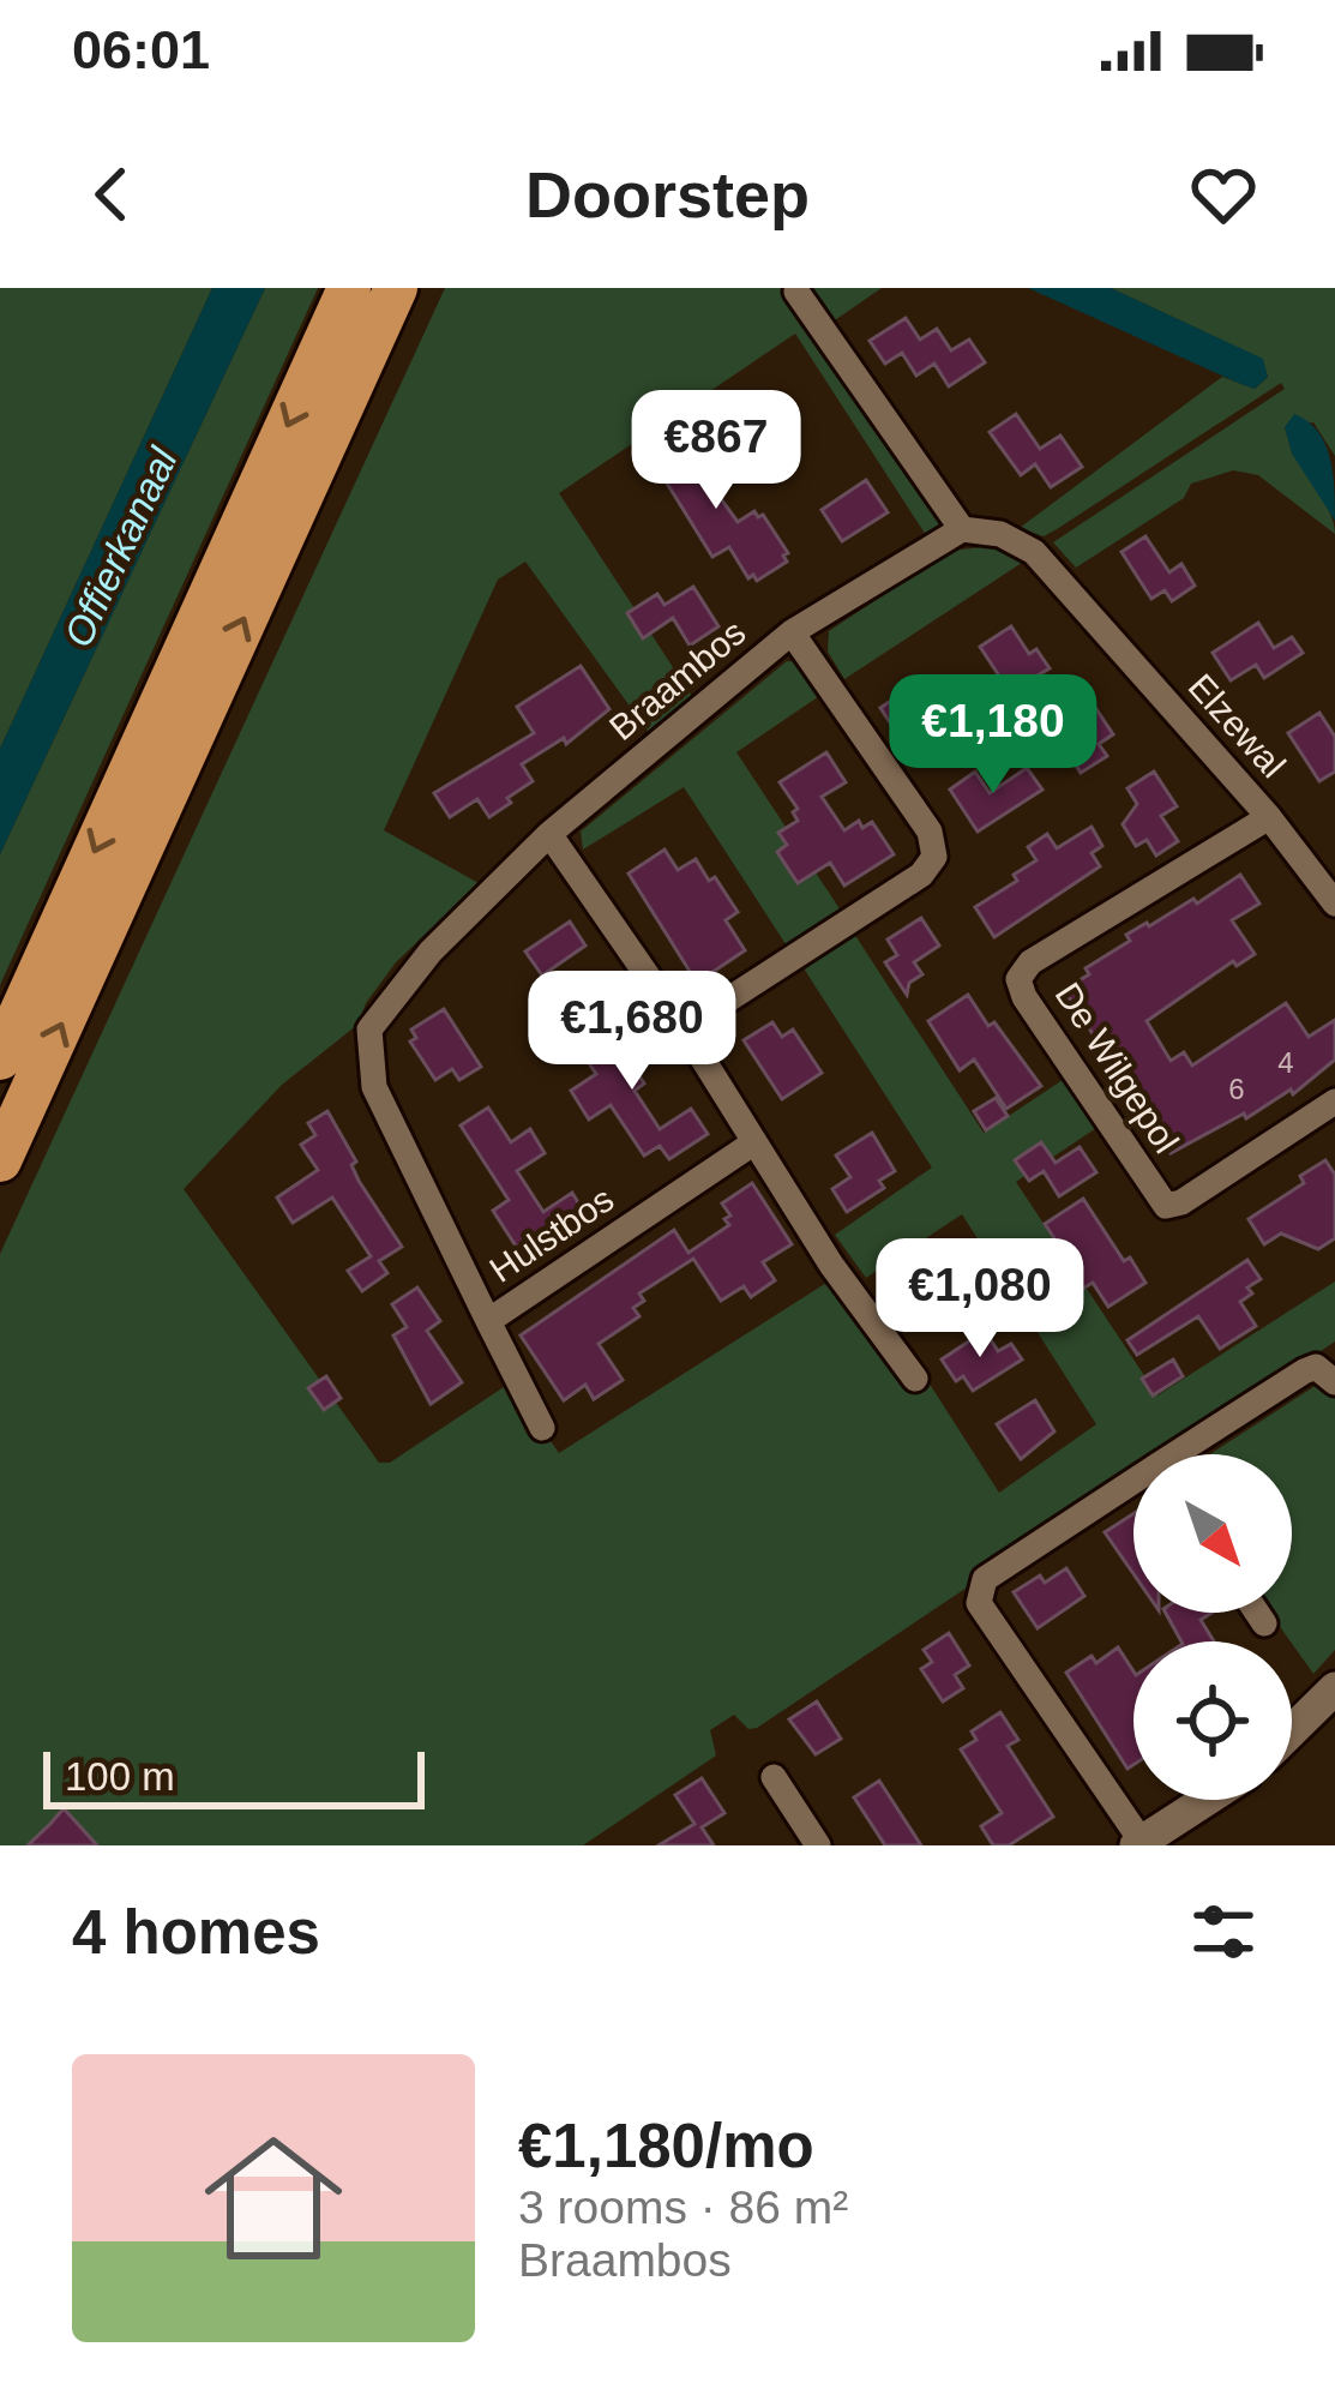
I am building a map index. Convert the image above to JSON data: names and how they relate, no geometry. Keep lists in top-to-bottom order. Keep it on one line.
{"streets":{"street":["Braambos","Elzewal","De Wilgepol","Hulstbos"]},"crossings":[["Braambos","Hulstbos"],["Elzewal","De Wilgepol"]],"water":["Offierkanaal"],"house_numbers":["4","6"],"scale_bar":"100 m","north":"bottom right","page":{"status":"06:01","header":"Doorstep","price":["€867","€1,180","€1,680","€1,080"],"scale":"100 m","heading":"4 homes","list":[{"name":"€1,180/mo","note":"3 rooms · 86 m² · Braambos"}]}}
